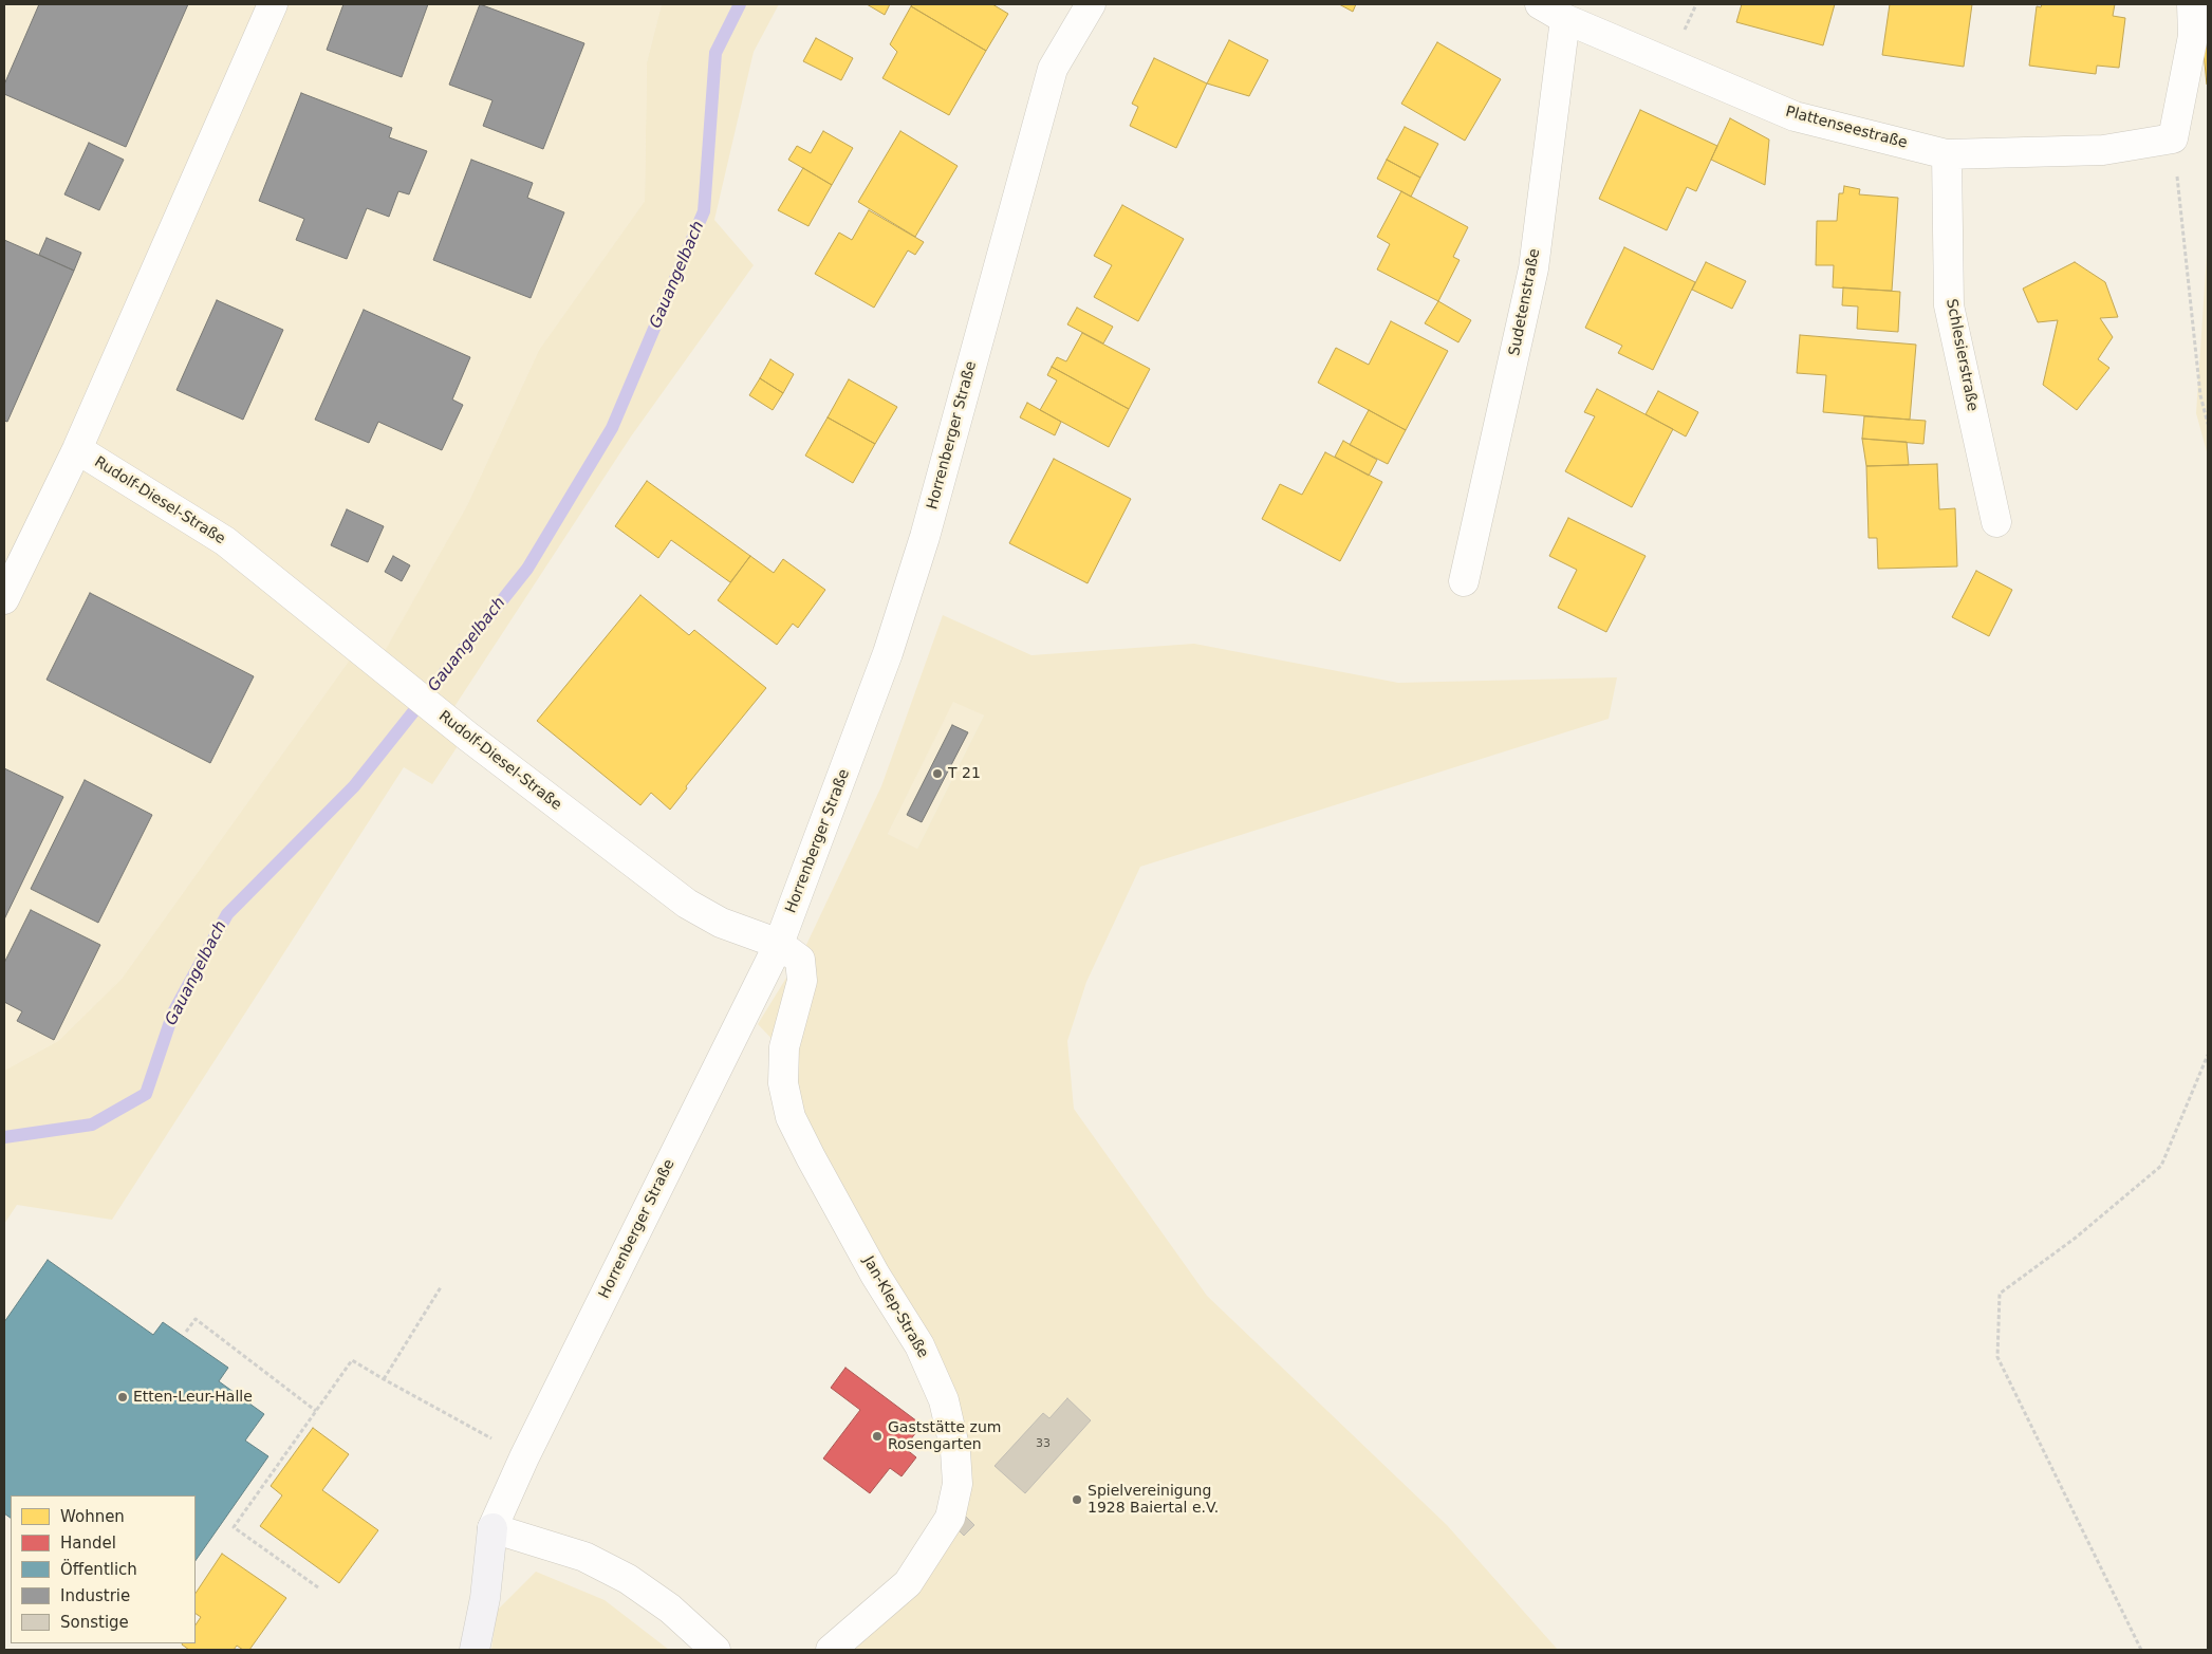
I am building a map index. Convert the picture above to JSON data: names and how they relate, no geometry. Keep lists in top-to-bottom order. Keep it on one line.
{"streets":{"main road":["Horrenberger Straße"],"street":["Plattenseestraße","Sudetenstraße","Schlesierstraße","Rudolf-Diesel-Straße","Jan-Klep-Straße"]},"crossings":[["Plattenseestraße","Sudetenstraße"],["Plattenseestraße","Schlesierstraße"],["Horrenberger Straße","Rudolf-Diesel-Straße"],["Horrenberger Straße","Jan-Klep-Straße"],["Rudolf-Diesel-Straße","Jan-Klep-Straße"]],"water":["Gauangelbach"],"places":["T 21","Etten-Leur-Halle","Gaststätte zum Rosengarten","Spielvereinigung 1928 Baiertal e.V."],"house_numbers":["33"],"legend":["Wohnen","Handel","Öffentlich","Industrie","Sonstige"]}
